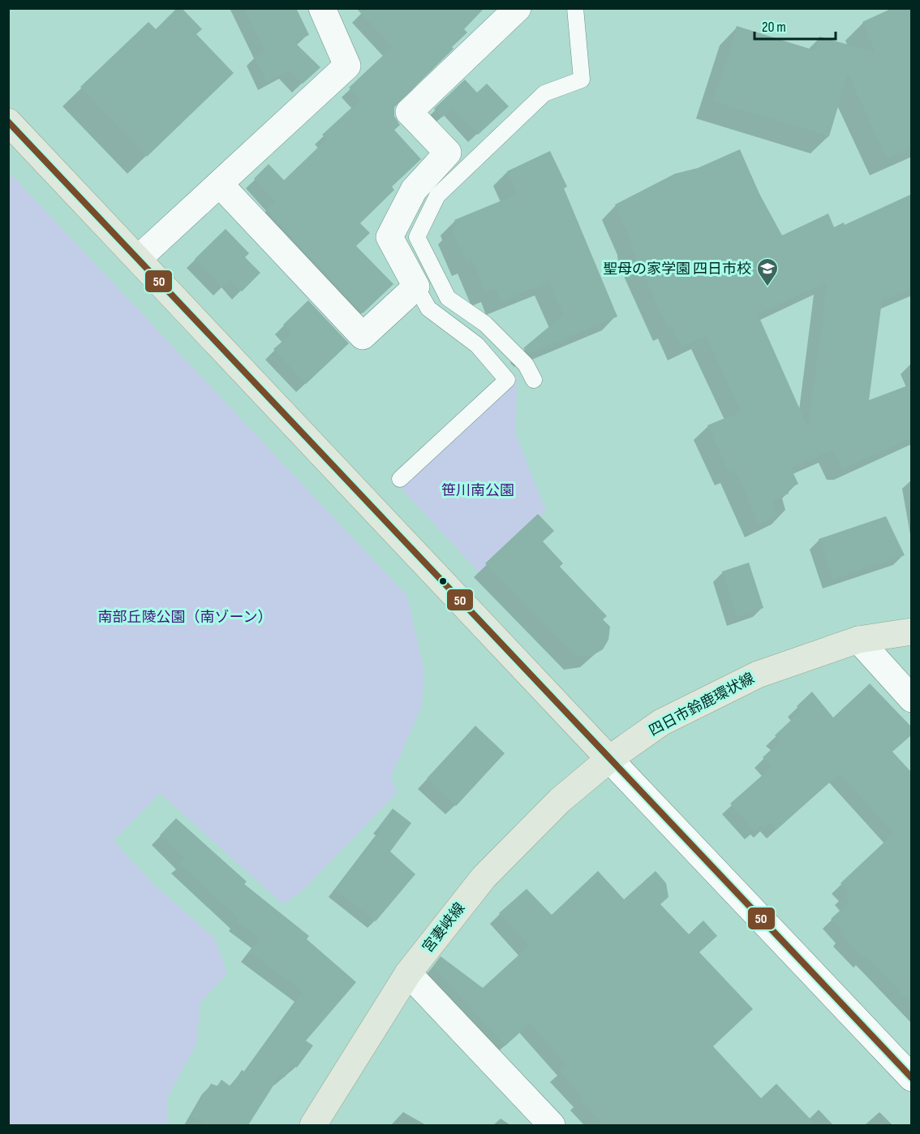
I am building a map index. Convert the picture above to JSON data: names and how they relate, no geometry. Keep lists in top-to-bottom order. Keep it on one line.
{"streets":{"main road":["四日市鈴鹿環状線","宮妻峡線"]},"crossings":[["四日市鈴鹿環状線","宮妻峡線"]],"parks":["笹川南公園","南部丘陵公園（南ゾーン）"],"places":{"school or university":["聖母の家学園 四日市校"]},"lines":["transit line 50"],"scale_bar":"20 m"}
